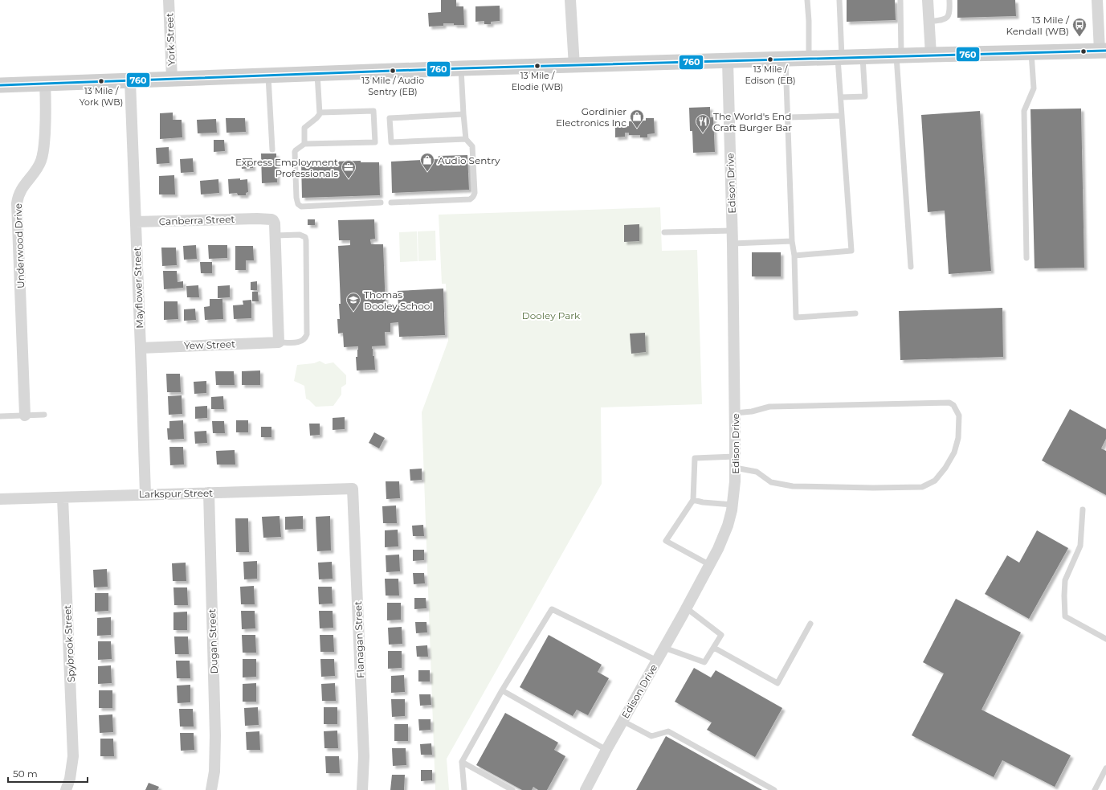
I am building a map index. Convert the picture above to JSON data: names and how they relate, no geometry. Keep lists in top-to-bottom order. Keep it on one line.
{"streets":{"street":["York Street","Edison Drive","Canberra Street","Underwood Drive","Mayflower Street","Yew Street","Larkspur Street","Flanagan Street","Dugan Street","Spybrook Street"]},"crossings":[["Canberra Street","Mayflower Street"],["Mayflower Street","Yew Street"],["Mayflower Street","Larkspur Street"],["Larkspur Street","Flanagan Street"],["Larkspur Street","Dugan Street"],["Larkspur Street","Spybrook Street"]],"parks":["Dooley Park"],"places":{"bus stop":["13 Mile / Kendall (WB)"],"other":["13 Mile / Edison (EB)","13 Mile / Elodie (WB)","13 Mile / Audio Sentry (EB)","13 Mile / York (WB)"],"shop":["Gordinier Electronics Inc","Audio Sentry"],"restaurant":["The World's End Craft Burger Bar"],"office":["Express Employment Professionals"],"school or university":["Thomas Dooley School"]},"lines":["transit line 760"],"scale_bar":"50 m"}
